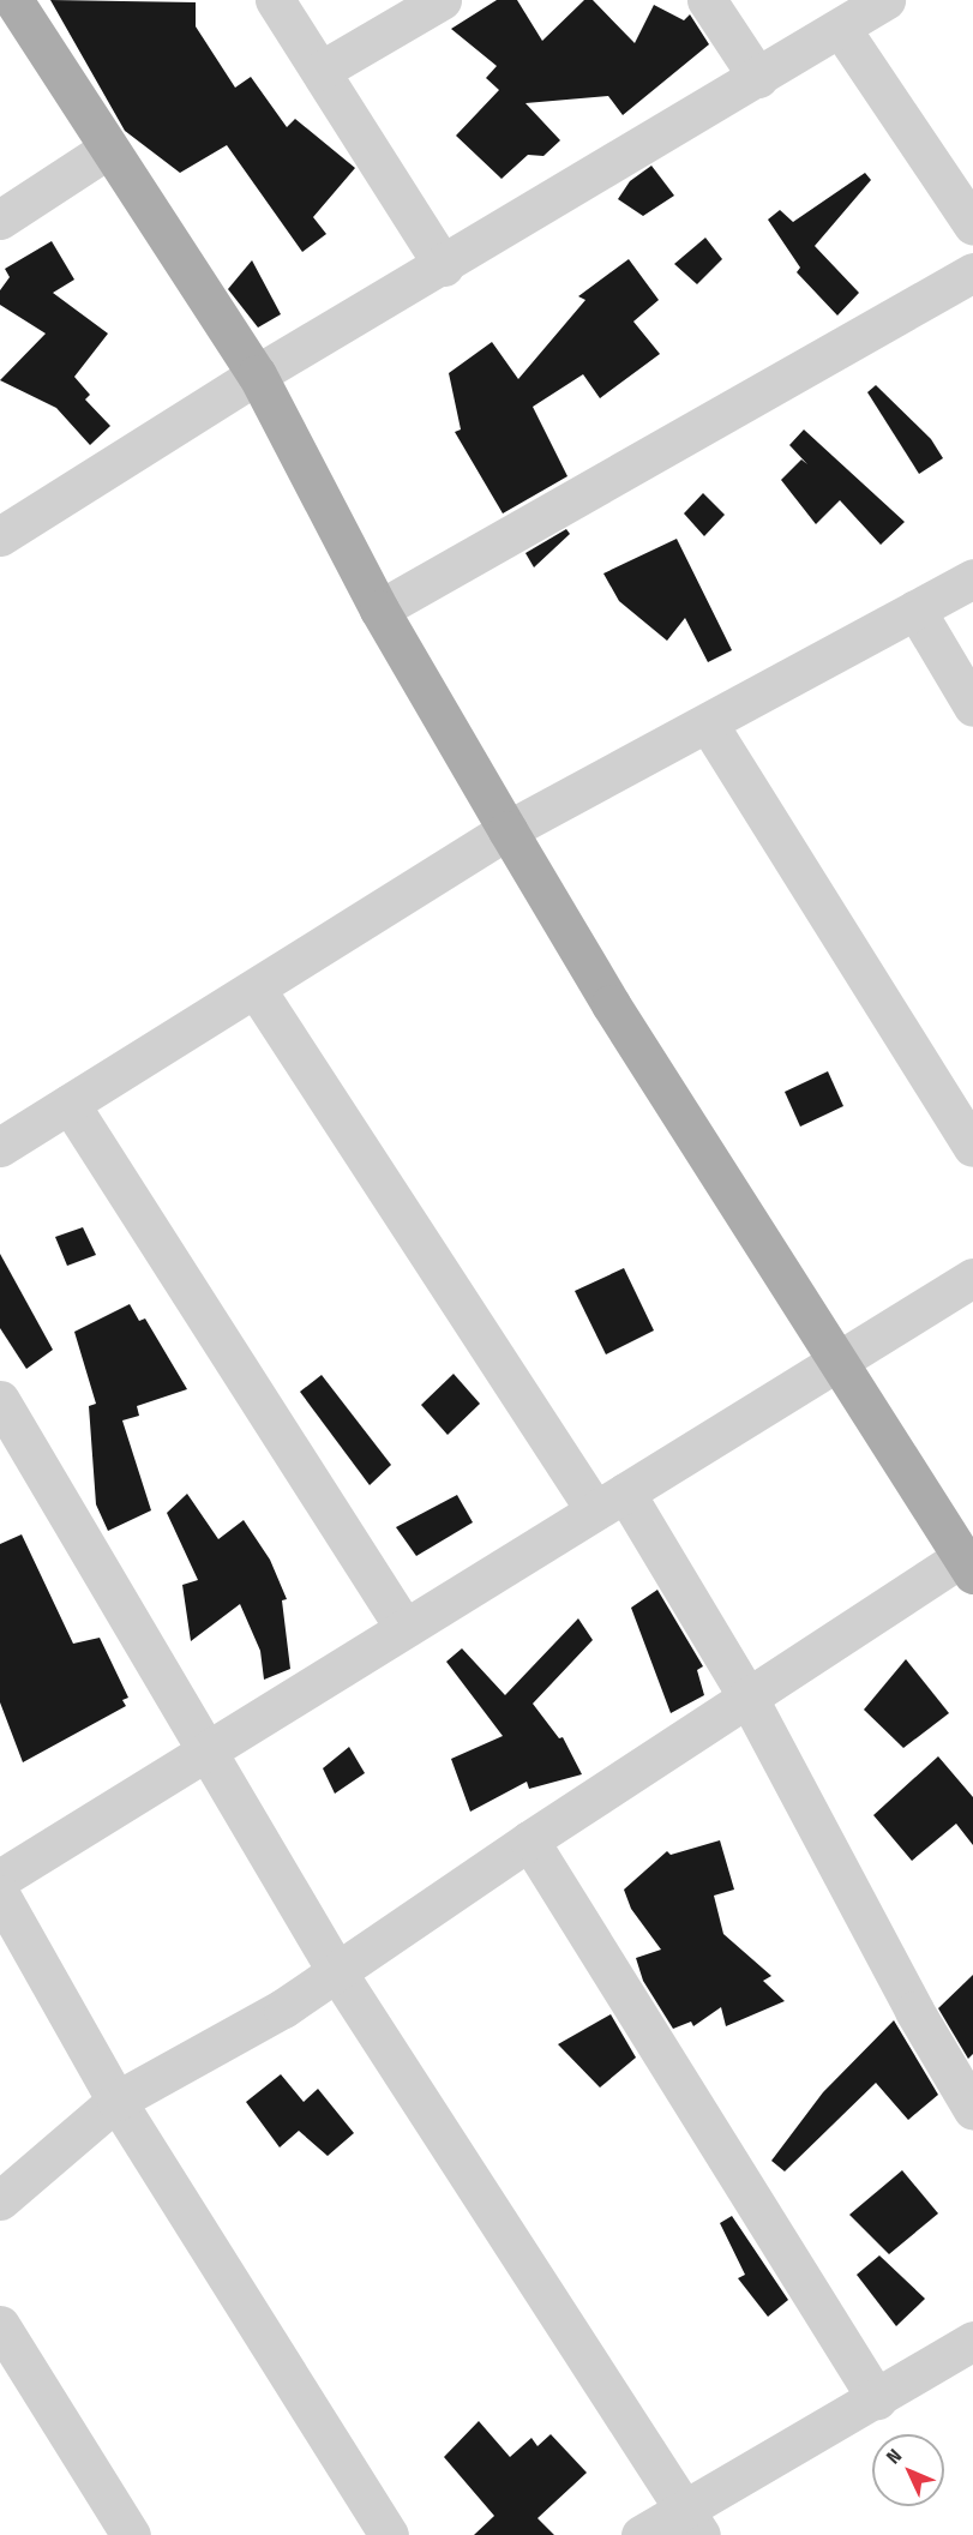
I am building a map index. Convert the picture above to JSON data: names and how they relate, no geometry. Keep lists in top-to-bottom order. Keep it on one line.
{"north":"top left"}
